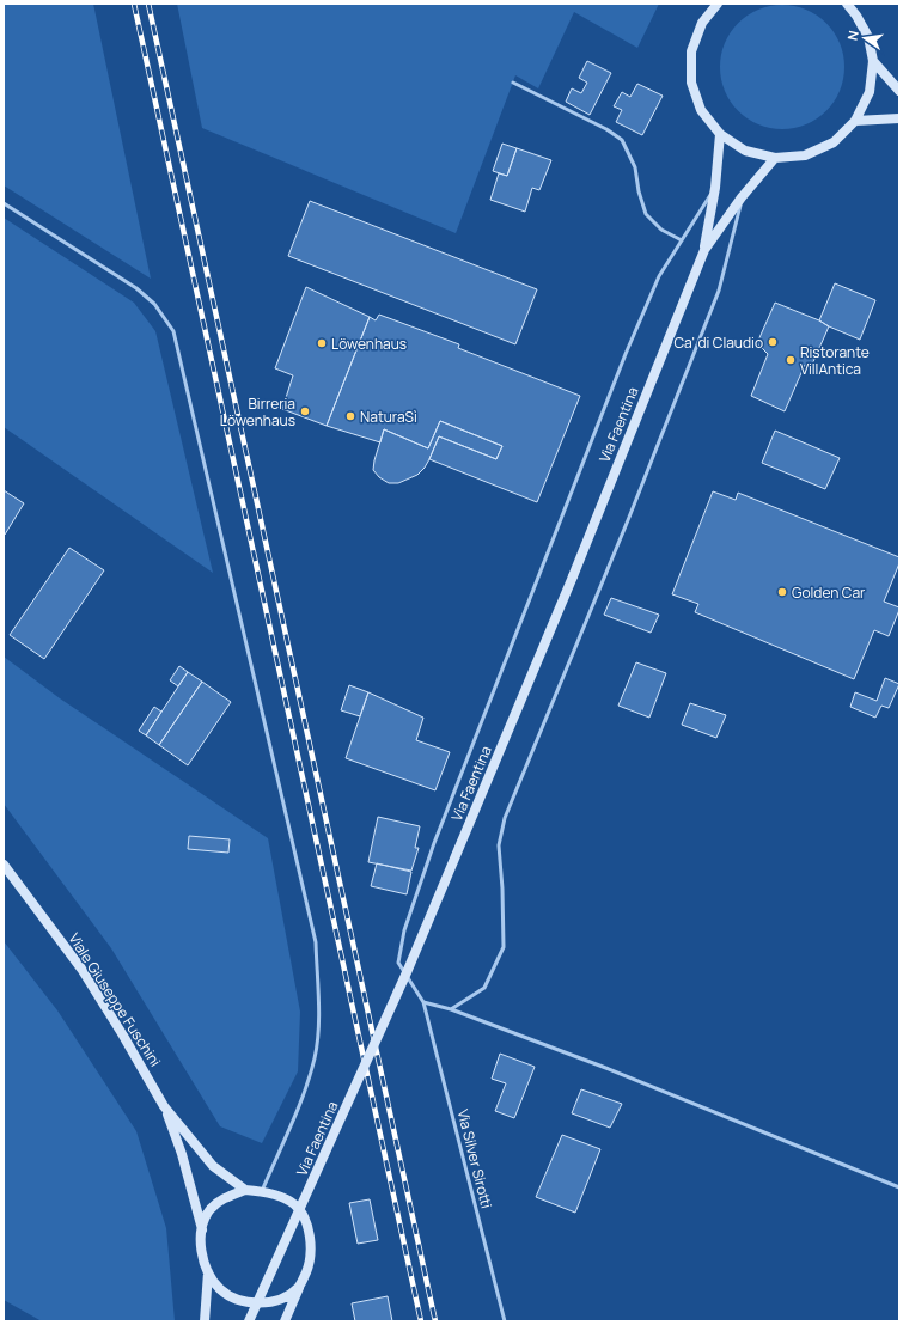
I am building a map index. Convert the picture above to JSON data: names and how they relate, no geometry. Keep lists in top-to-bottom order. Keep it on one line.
{"streets":{"main road":["Via Faentina","Viale Giuseppe Fuschini"],"lane":["Via Silver Sirotti"]},"crossings":[["Via Faentina","Via Silver Sirotti"]],"places":["Ca' di Claudio","Löwenhaus","Ristorante VillAntica","Birreria Löwenhaus","NaturaSì","Golden Car"],"north":"left"}
